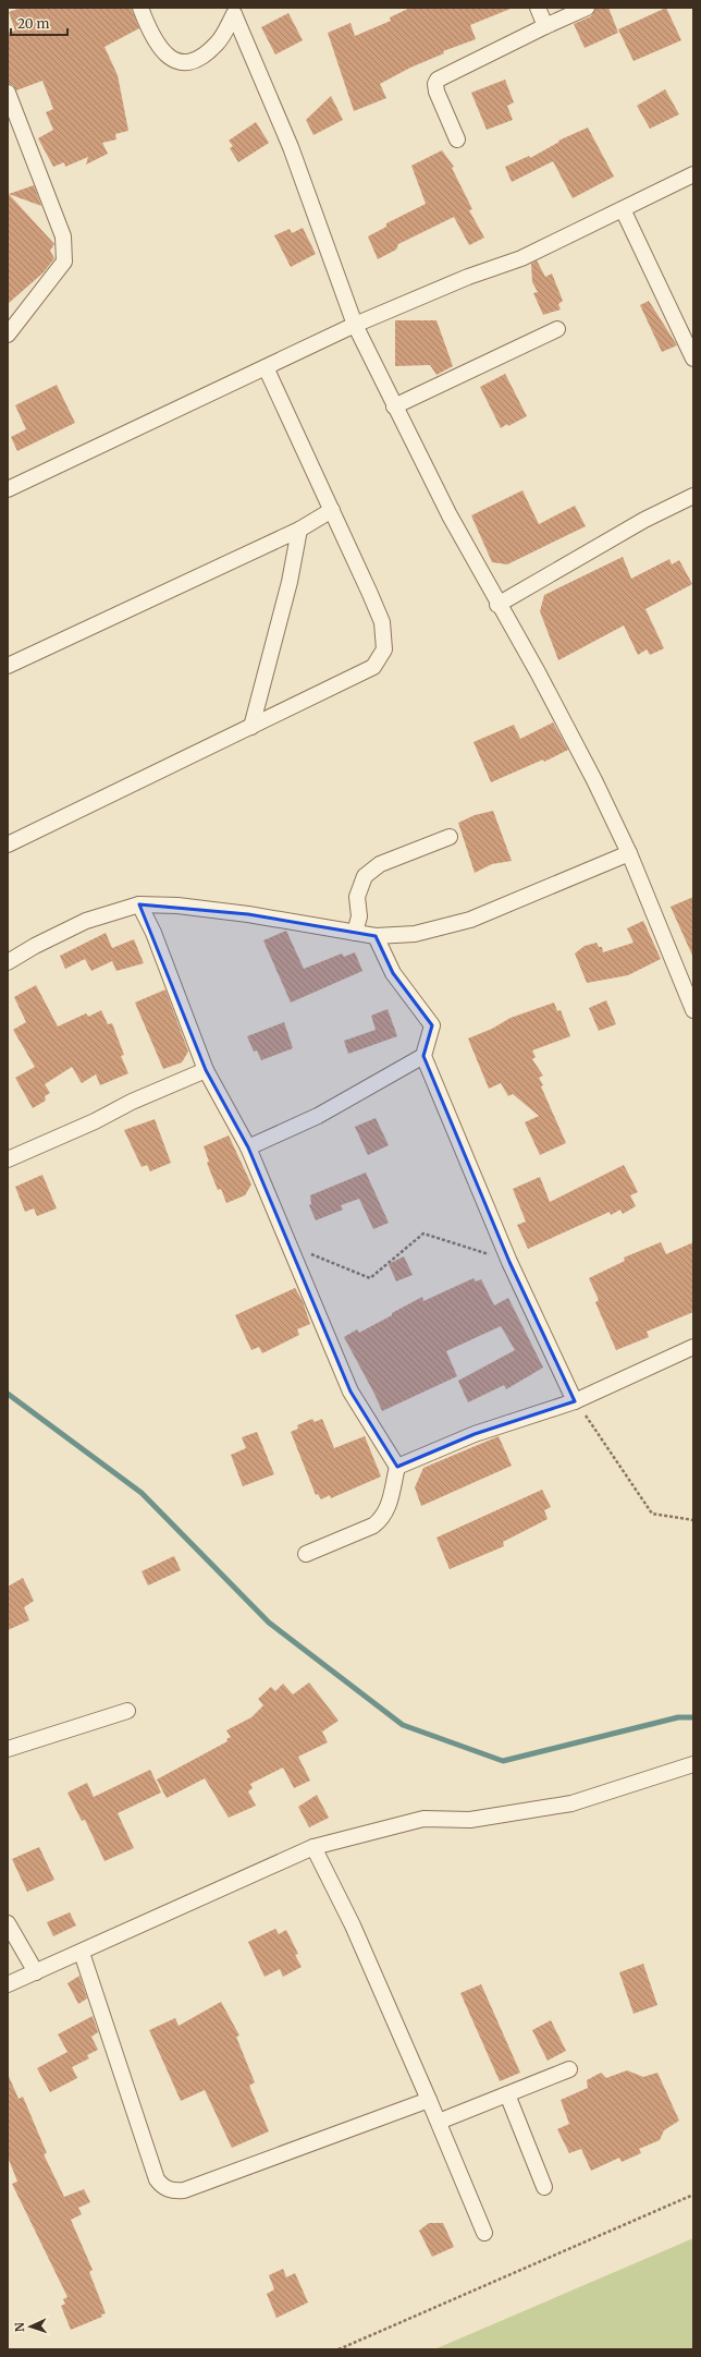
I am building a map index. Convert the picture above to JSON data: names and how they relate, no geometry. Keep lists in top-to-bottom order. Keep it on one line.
{"scale_bar":"20 m","north":"left"}
